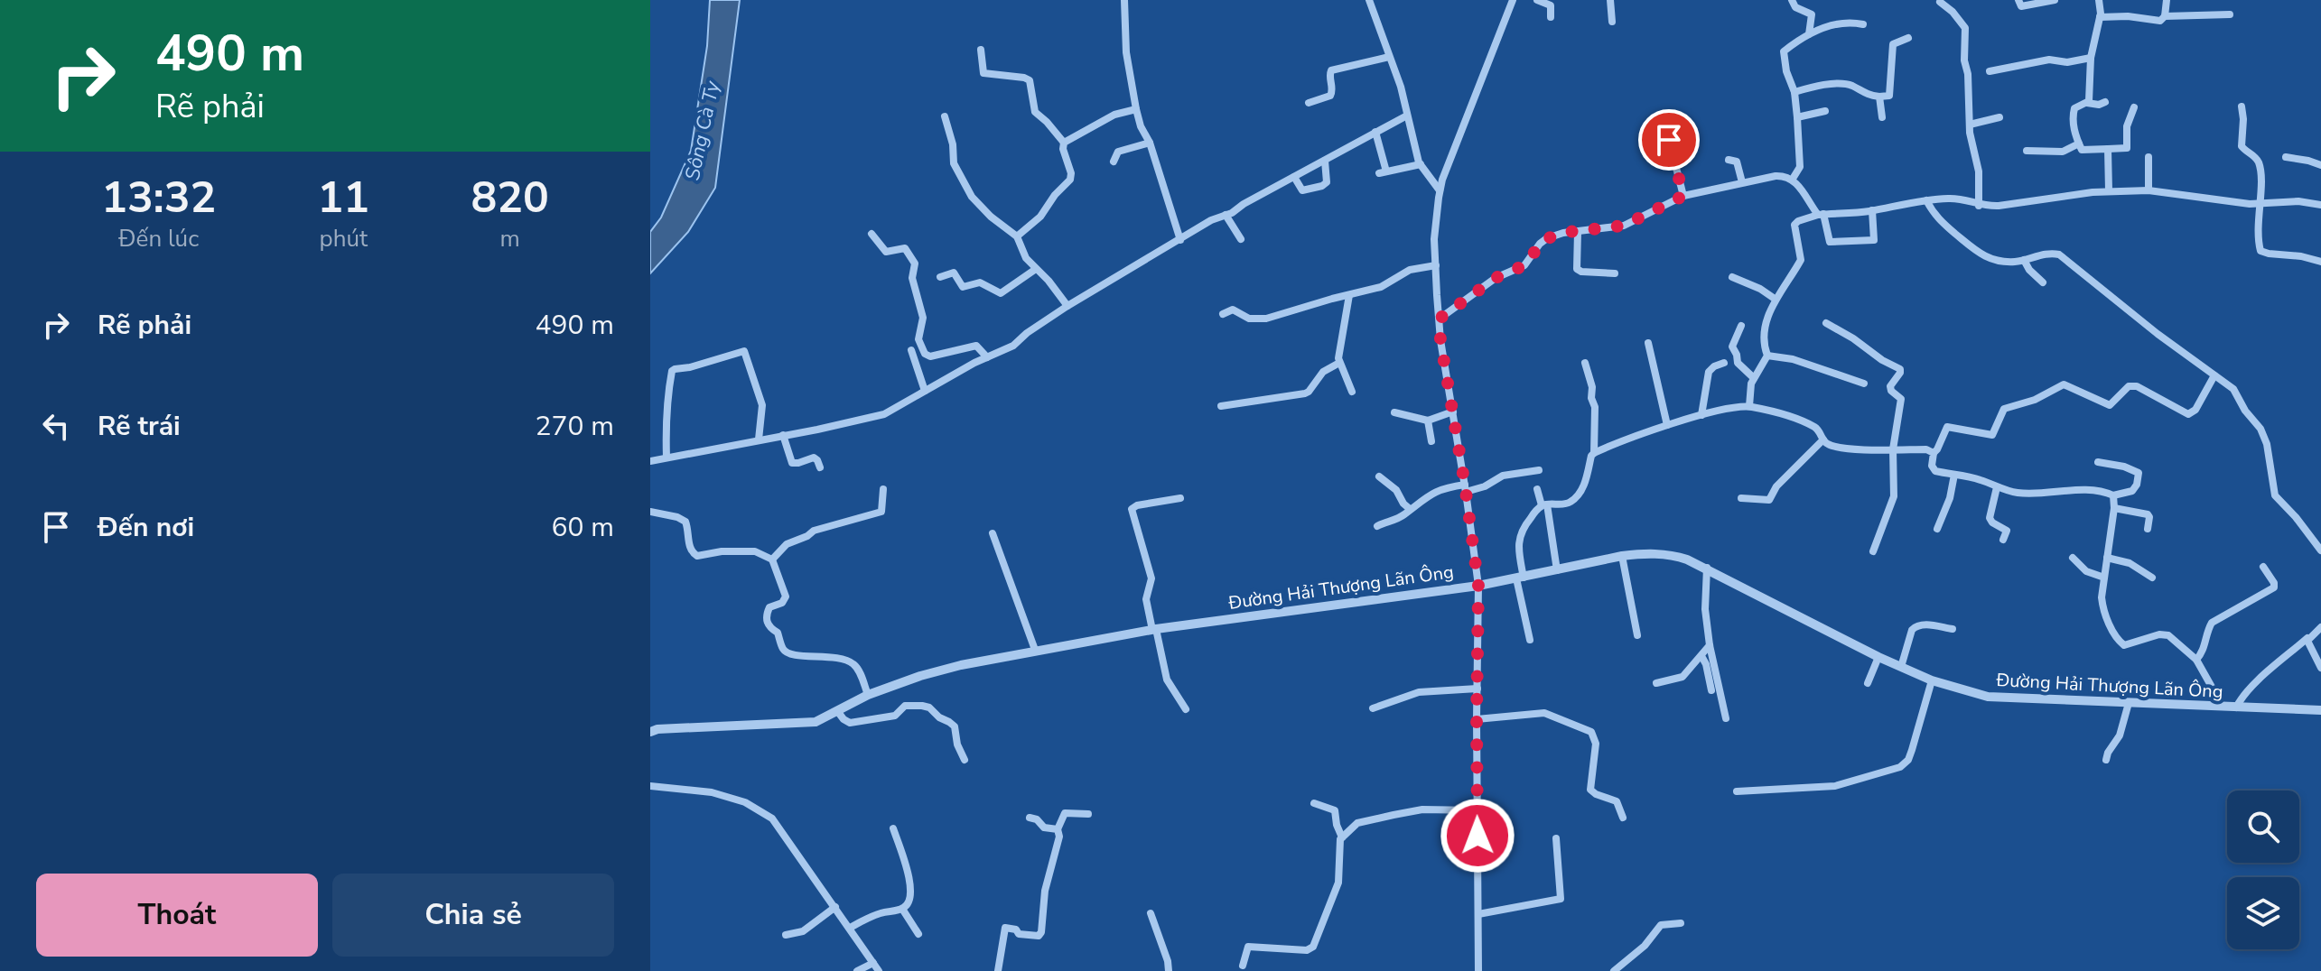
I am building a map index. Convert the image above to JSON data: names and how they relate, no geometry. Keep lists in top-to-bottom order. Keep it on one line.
{"streets":{"street":["Đường Hải Thượng Lãn Ông"]},"water":["Sông Cà Ty"],"page":{"turn":["490 m","Rẽ phải"],"eta":["13:32","Đến lúc","11","phút","820","m"],"list":[{"name":"Rẽ phải","value":"490 m"},{"name":"Rẽ trái","value":"270 m"},{"name":"Đến nơi","value":"60 m"}],"buttons":["Thoát","Chia sẻ"]}}
